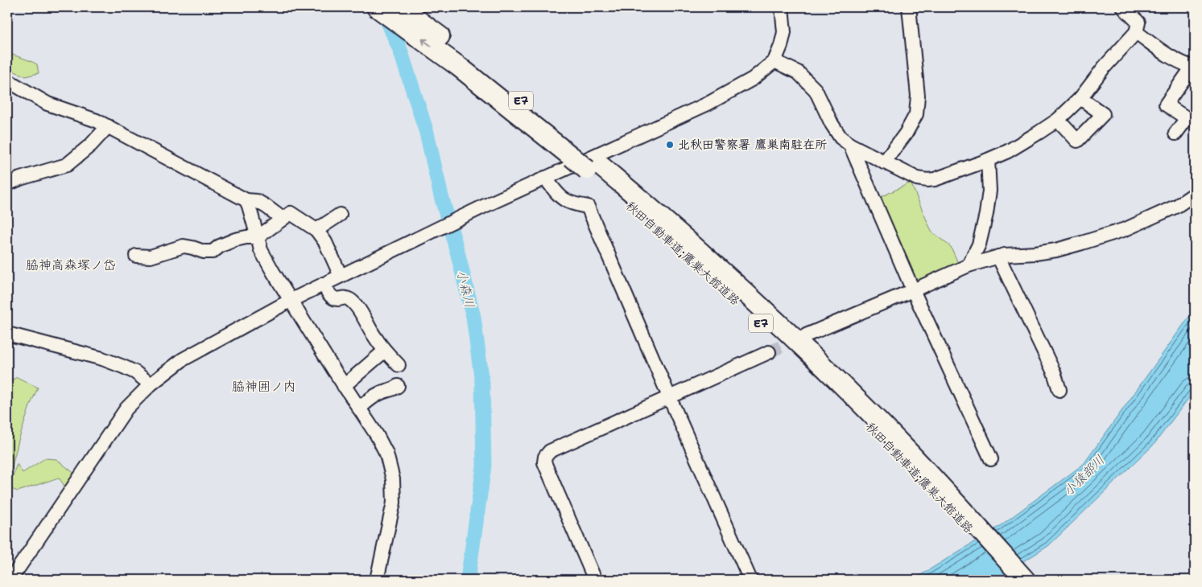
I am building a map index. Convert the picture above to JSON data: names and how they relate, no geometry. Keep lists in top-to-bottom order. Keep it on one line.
{"streets":{"highway":["E7","秋田自動車道;鷹巣大館道路"]},"districts":["脇神高森塚ノ岱","脇神囲ノ内"],"water":["小森川","小猿部川"],"places":["北秋田警察署 鷹巣南駐在所"]}
